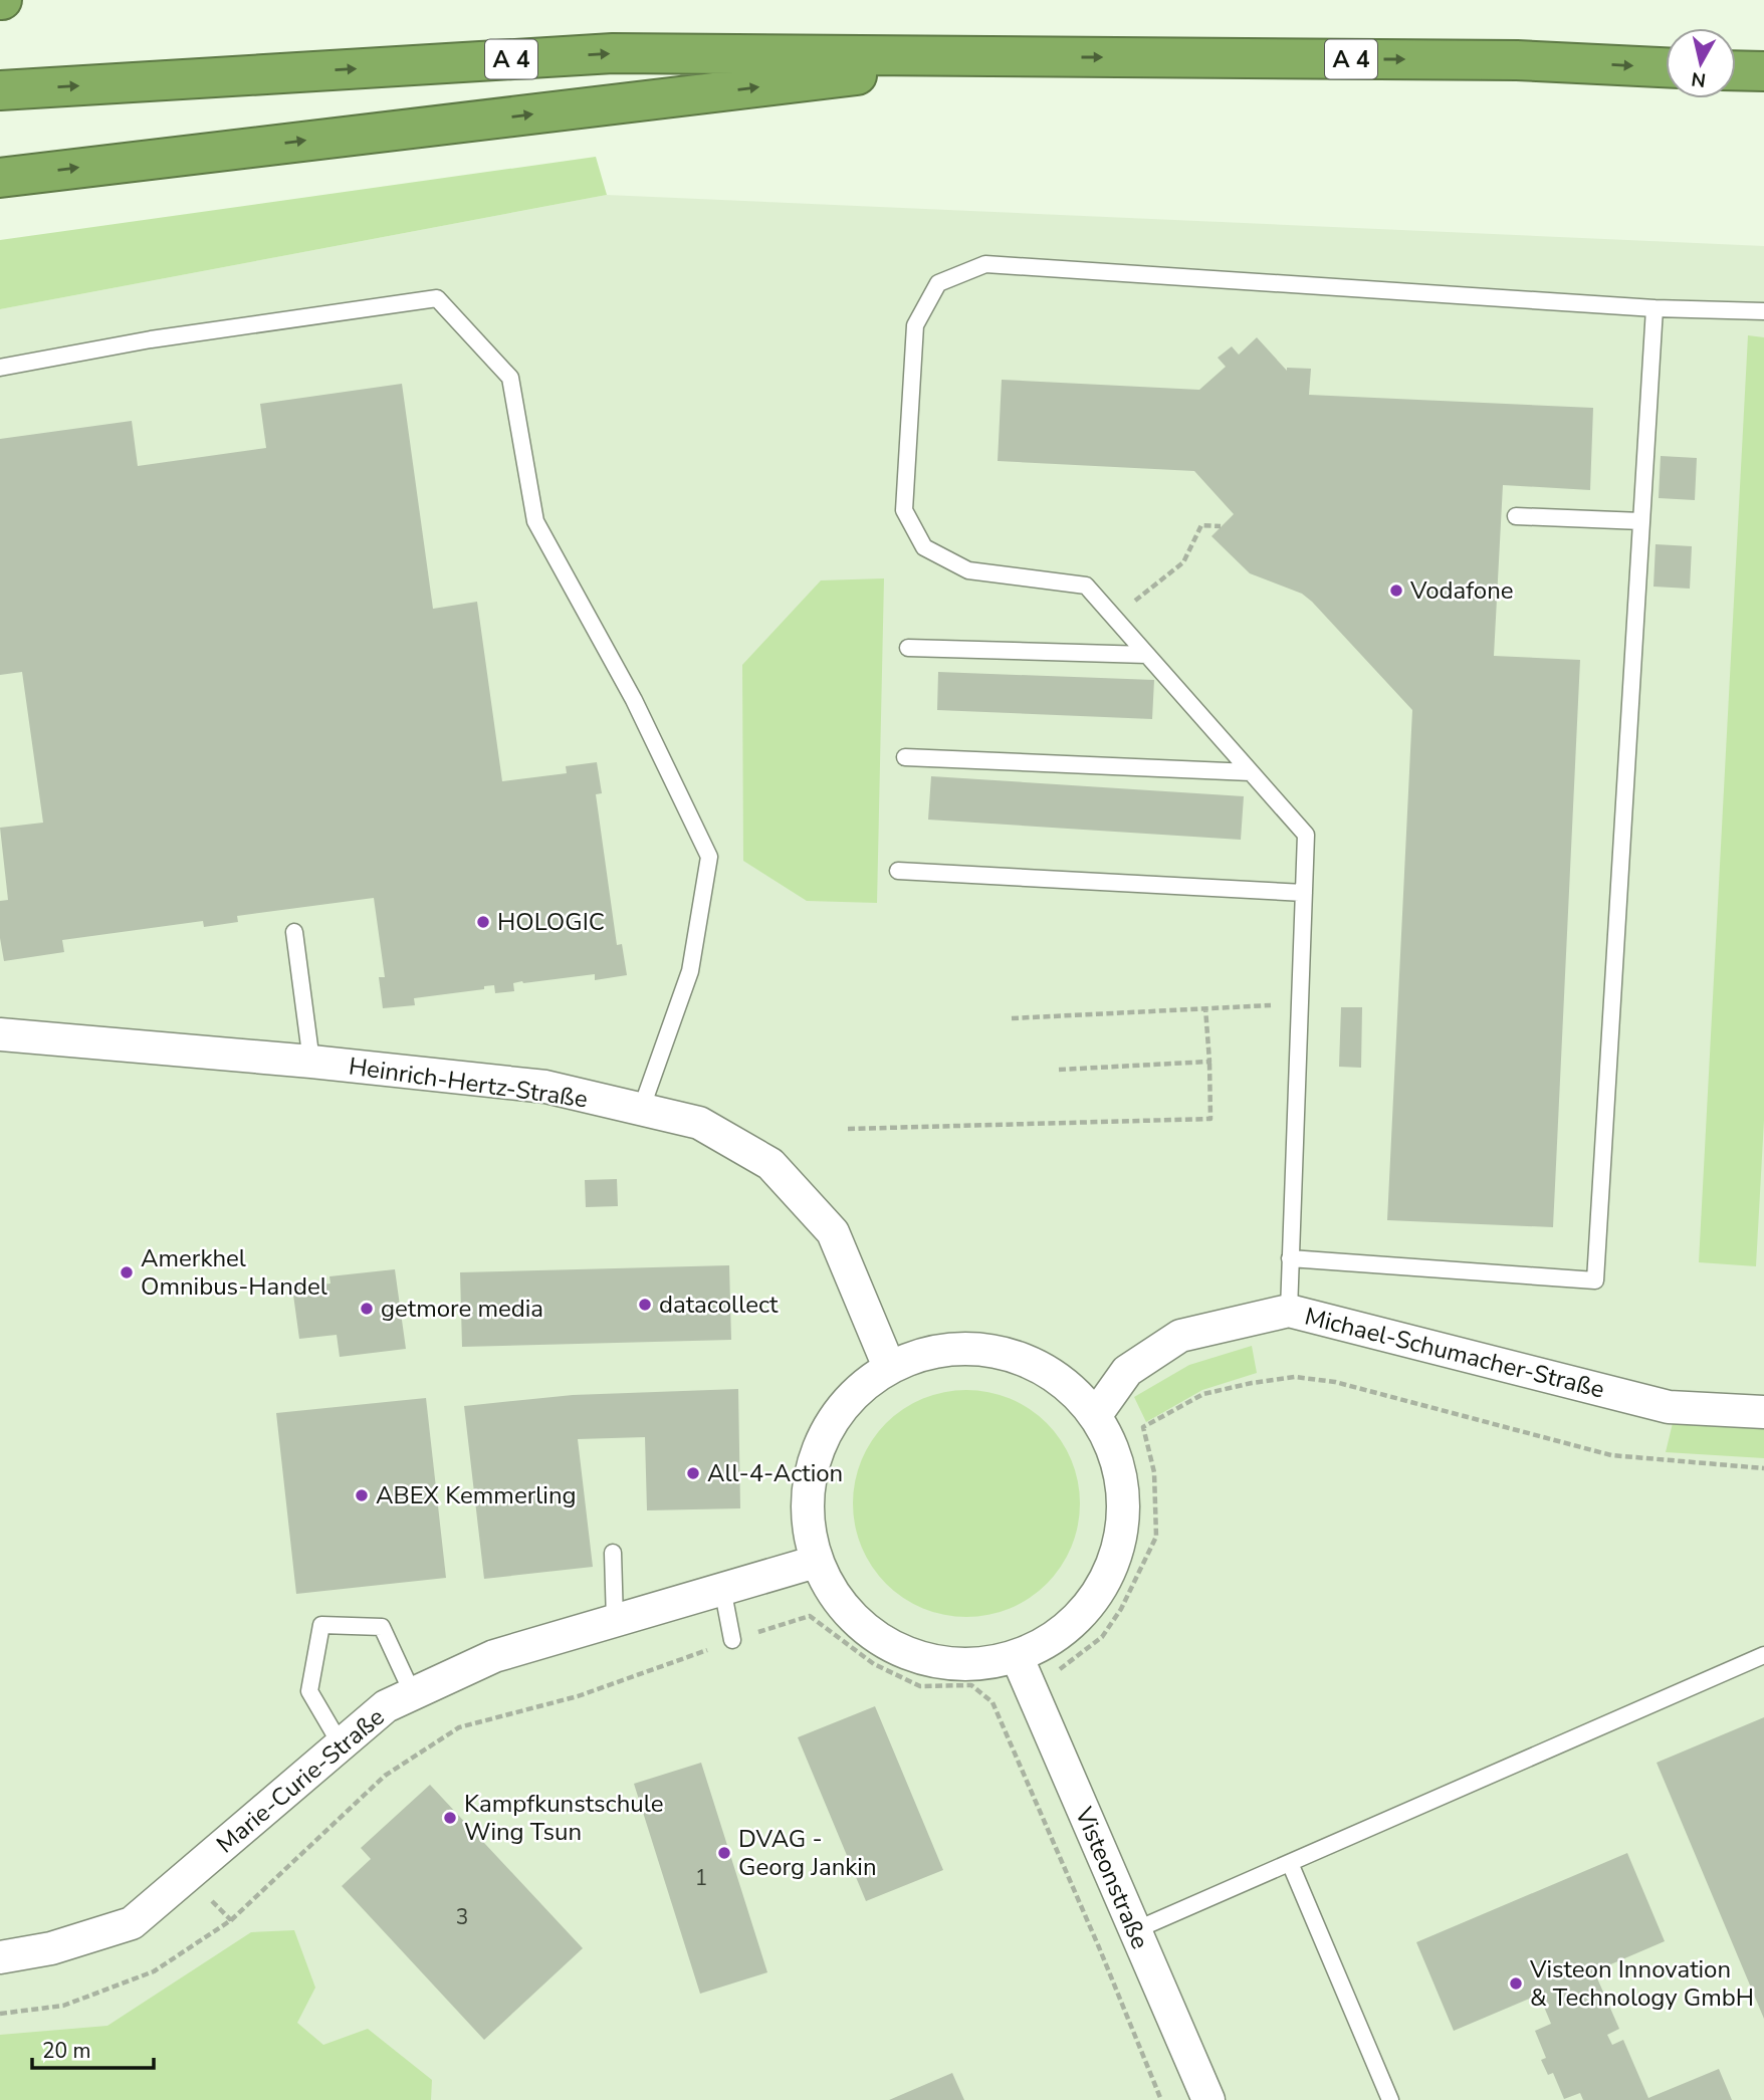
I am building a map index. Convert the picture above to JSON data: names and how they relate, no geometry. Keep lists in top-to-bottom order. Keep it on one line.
{"streets":{"highway":["A 4"],"street":["Heinrich-Hertz-Straße","Michael-Schumacher-Straße","Marie-Curie-Straße","Visteonstraße"]},"places":["Vodafone","HOLOGIC","Amerkhel Omnibus-Handel","datacollect","getmore media","All-4-Action","ABEX Kemmerling","Kampfkunstschule Wing Tsun","DVAG - Georg Jankin","Visteon Innovation & Technology GmbH"],"house_numbers":["1","3"],"scale_bar":"20 m","north":"bottom"}
